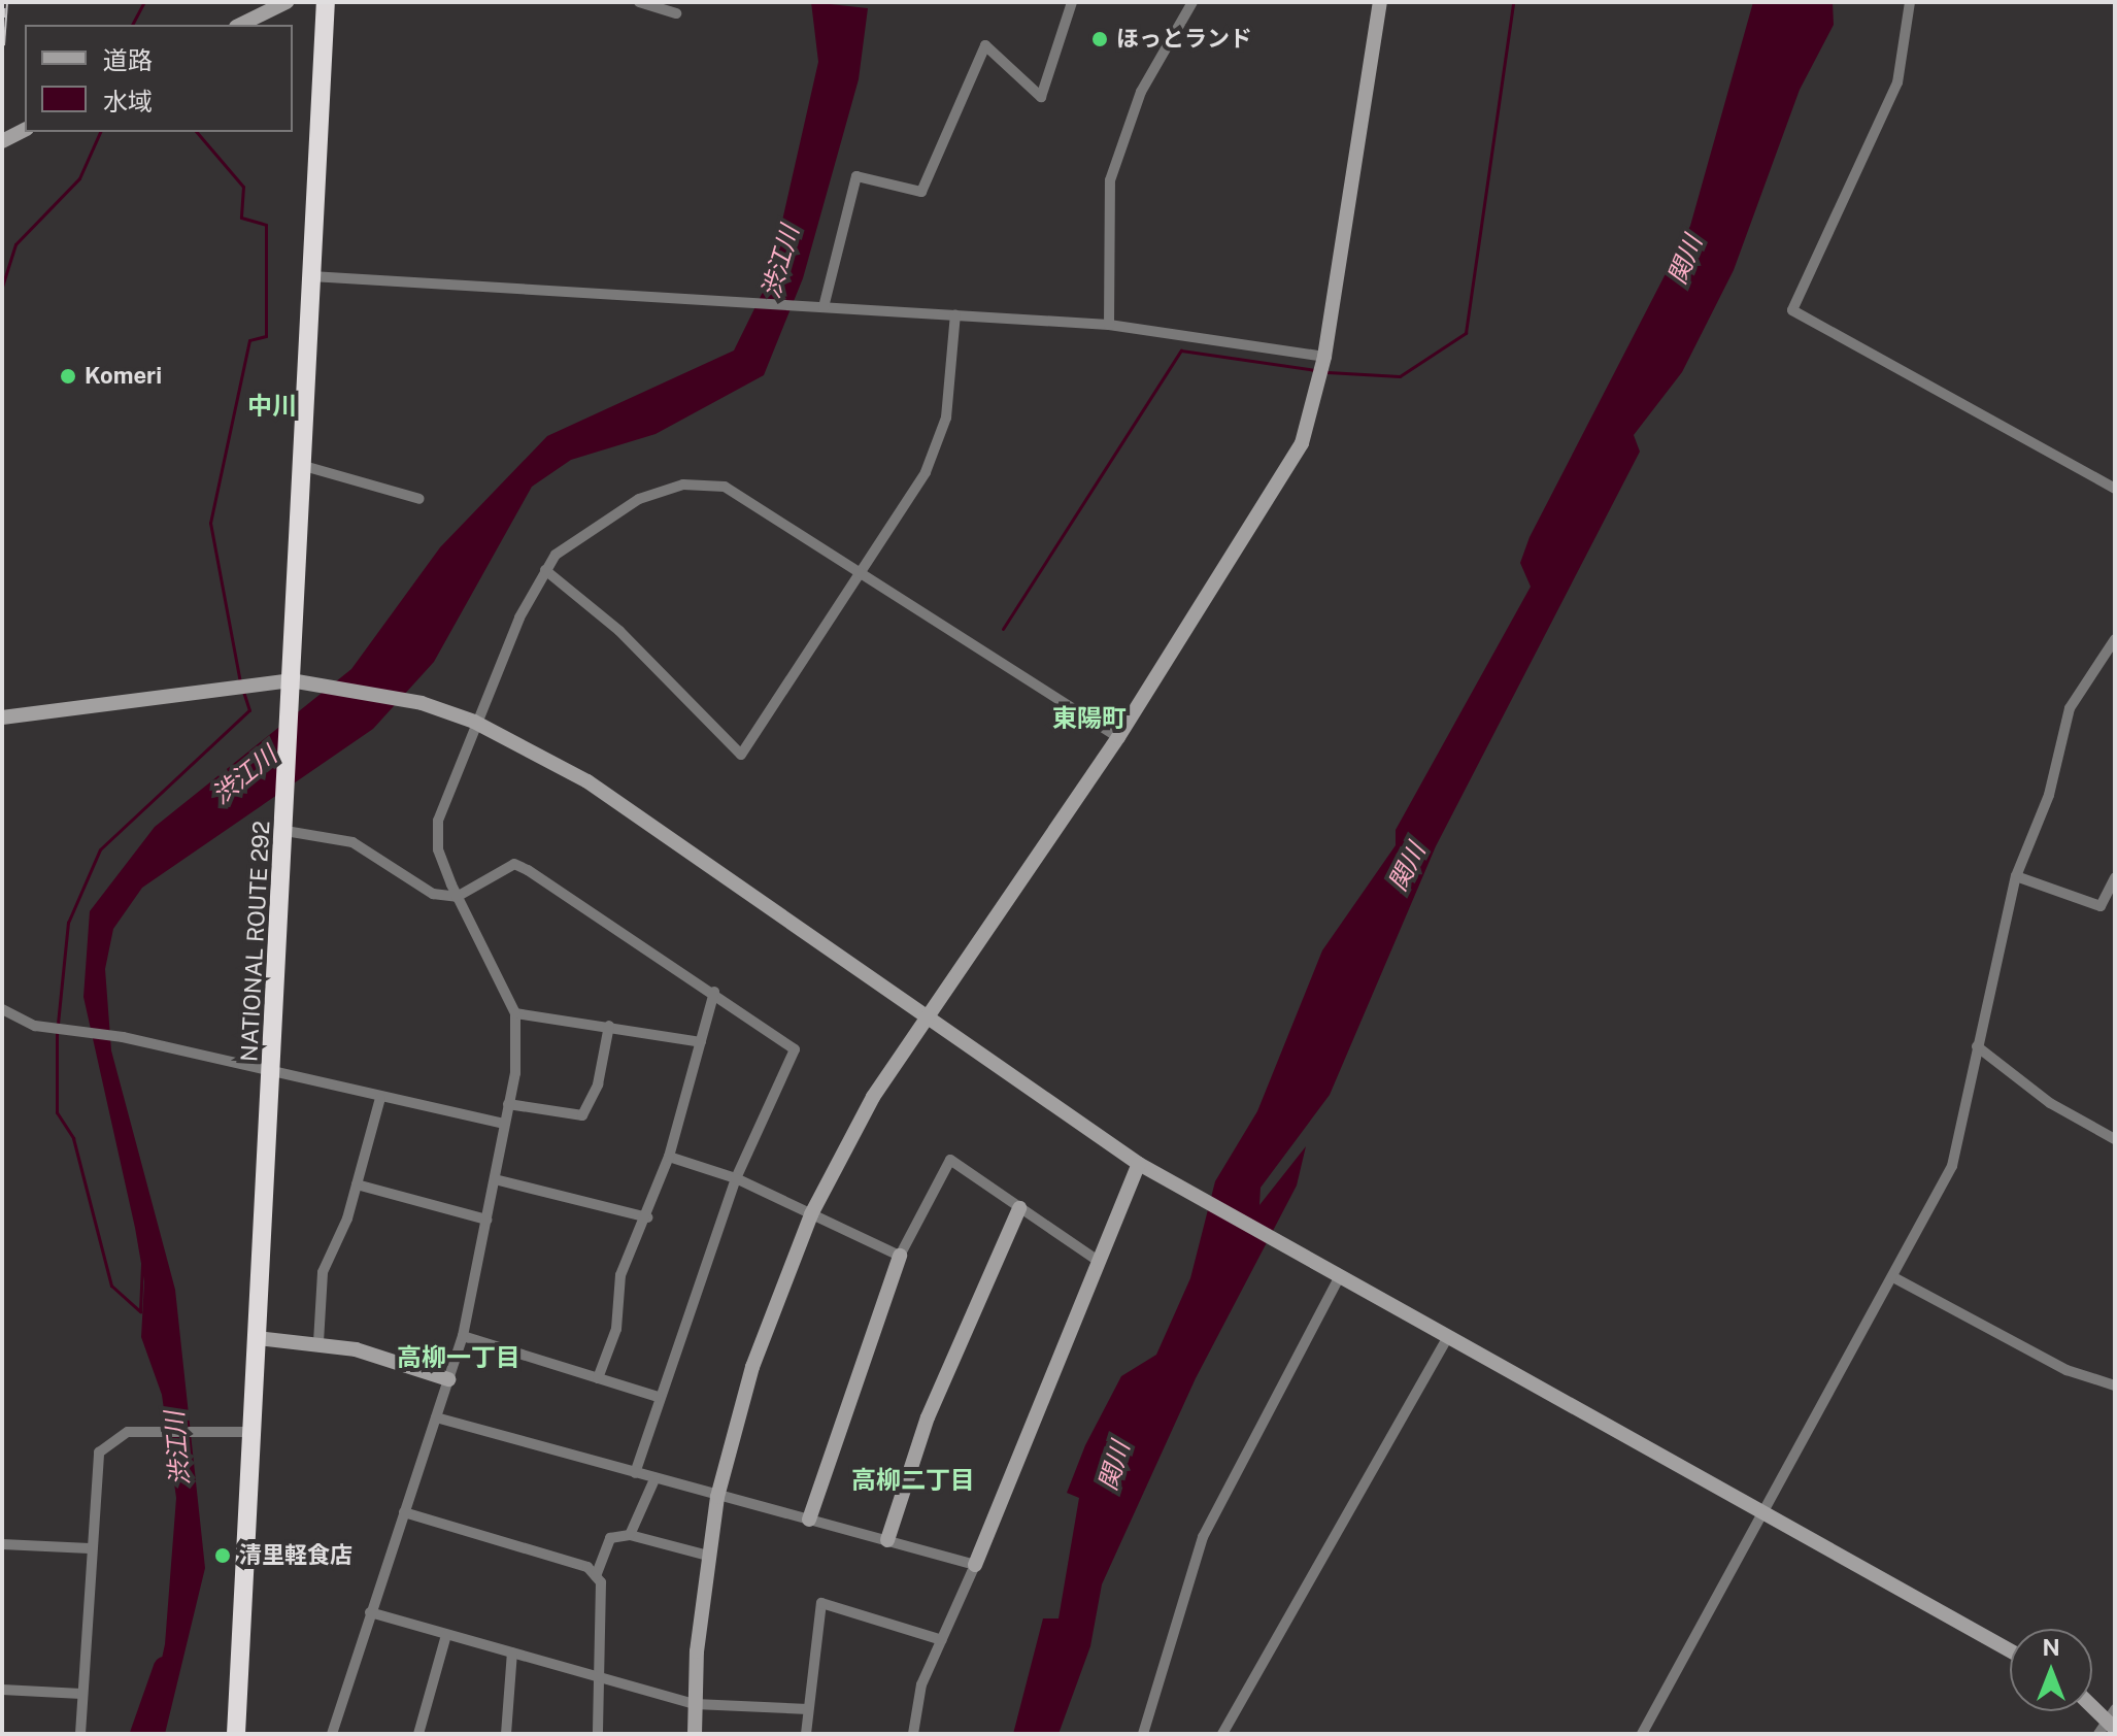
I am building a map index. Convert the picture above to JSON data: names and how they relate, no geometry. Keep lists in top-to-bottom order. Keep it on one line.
{"streets":{"highway":["NATIONAL ROUTE 292"]},"districts":["中川","東陽町","高柳一丁目","高柳二丁目"],"water":["関川","渋江川"],"places":["ほっとランド","Komeri","清里軽食店"],"legend":["道路","水域"],"north":"top"}
